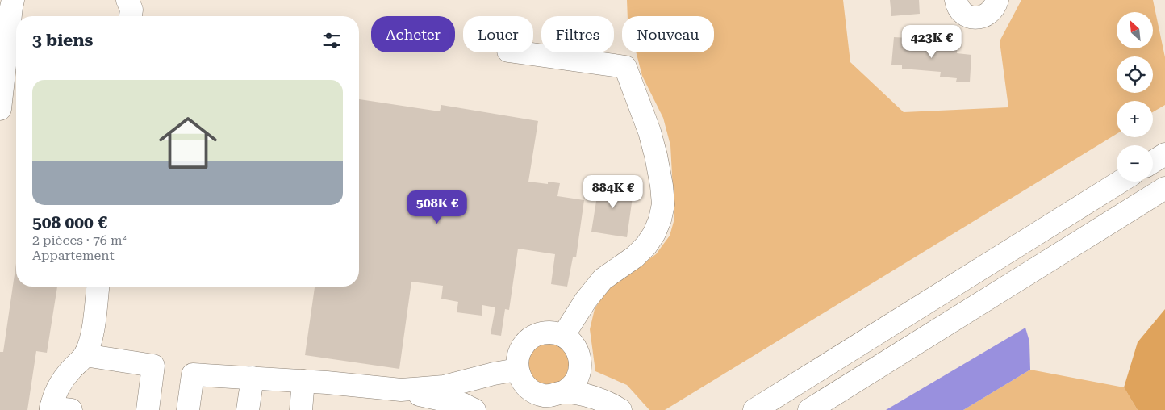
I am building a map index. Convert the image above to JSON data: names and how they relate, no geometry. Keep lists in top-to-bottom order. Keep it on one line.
{"north":"top left","page":{"map_buttons":["+","−"],"chip":["Acheter","Louer","Filtres","Nouveau"],"heading":"3 biens","price":["423K €","884K €","508K €"],"list":[{"name":"508 000 €","note":"2 pièces · 76 m² · Appartement"}]}}
